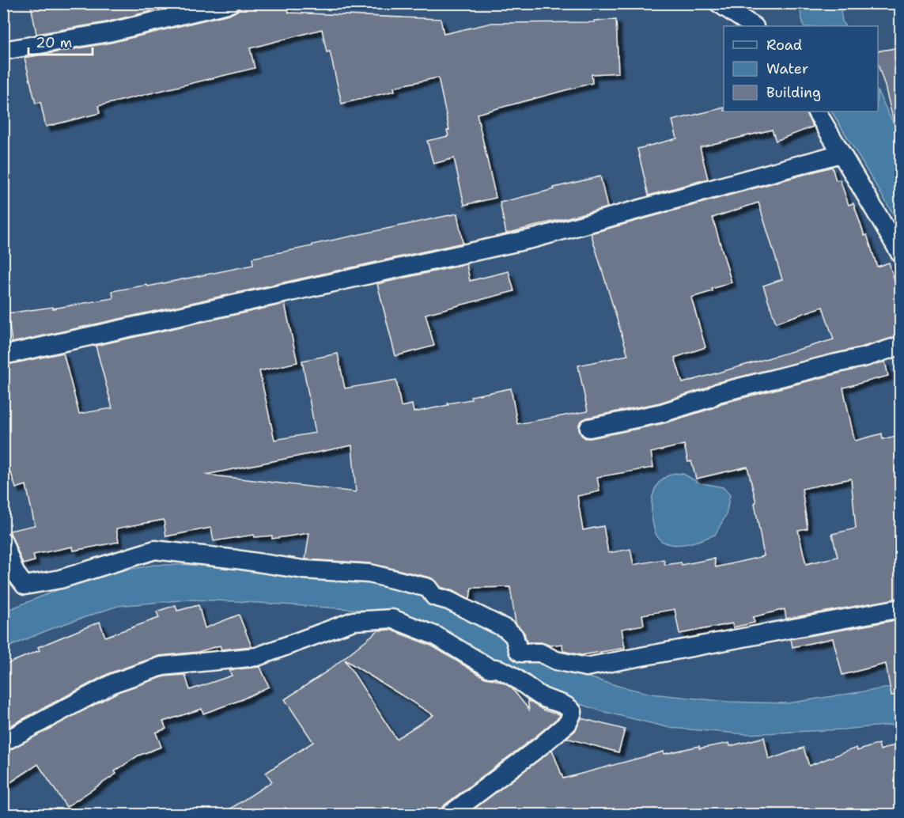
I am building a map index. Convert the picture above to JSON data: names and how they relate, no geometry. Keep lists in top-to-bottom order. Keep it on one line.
{"legend":["Road","Water","Building"],"scale_bar":"20 m"}
